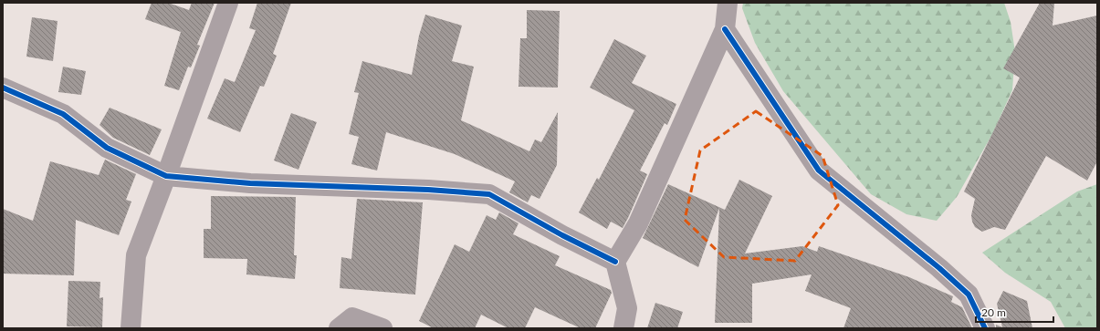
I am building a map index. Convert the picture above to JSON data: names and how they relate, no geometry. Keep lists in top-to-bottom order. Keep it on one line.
{"scale_bar":"20 m"}
